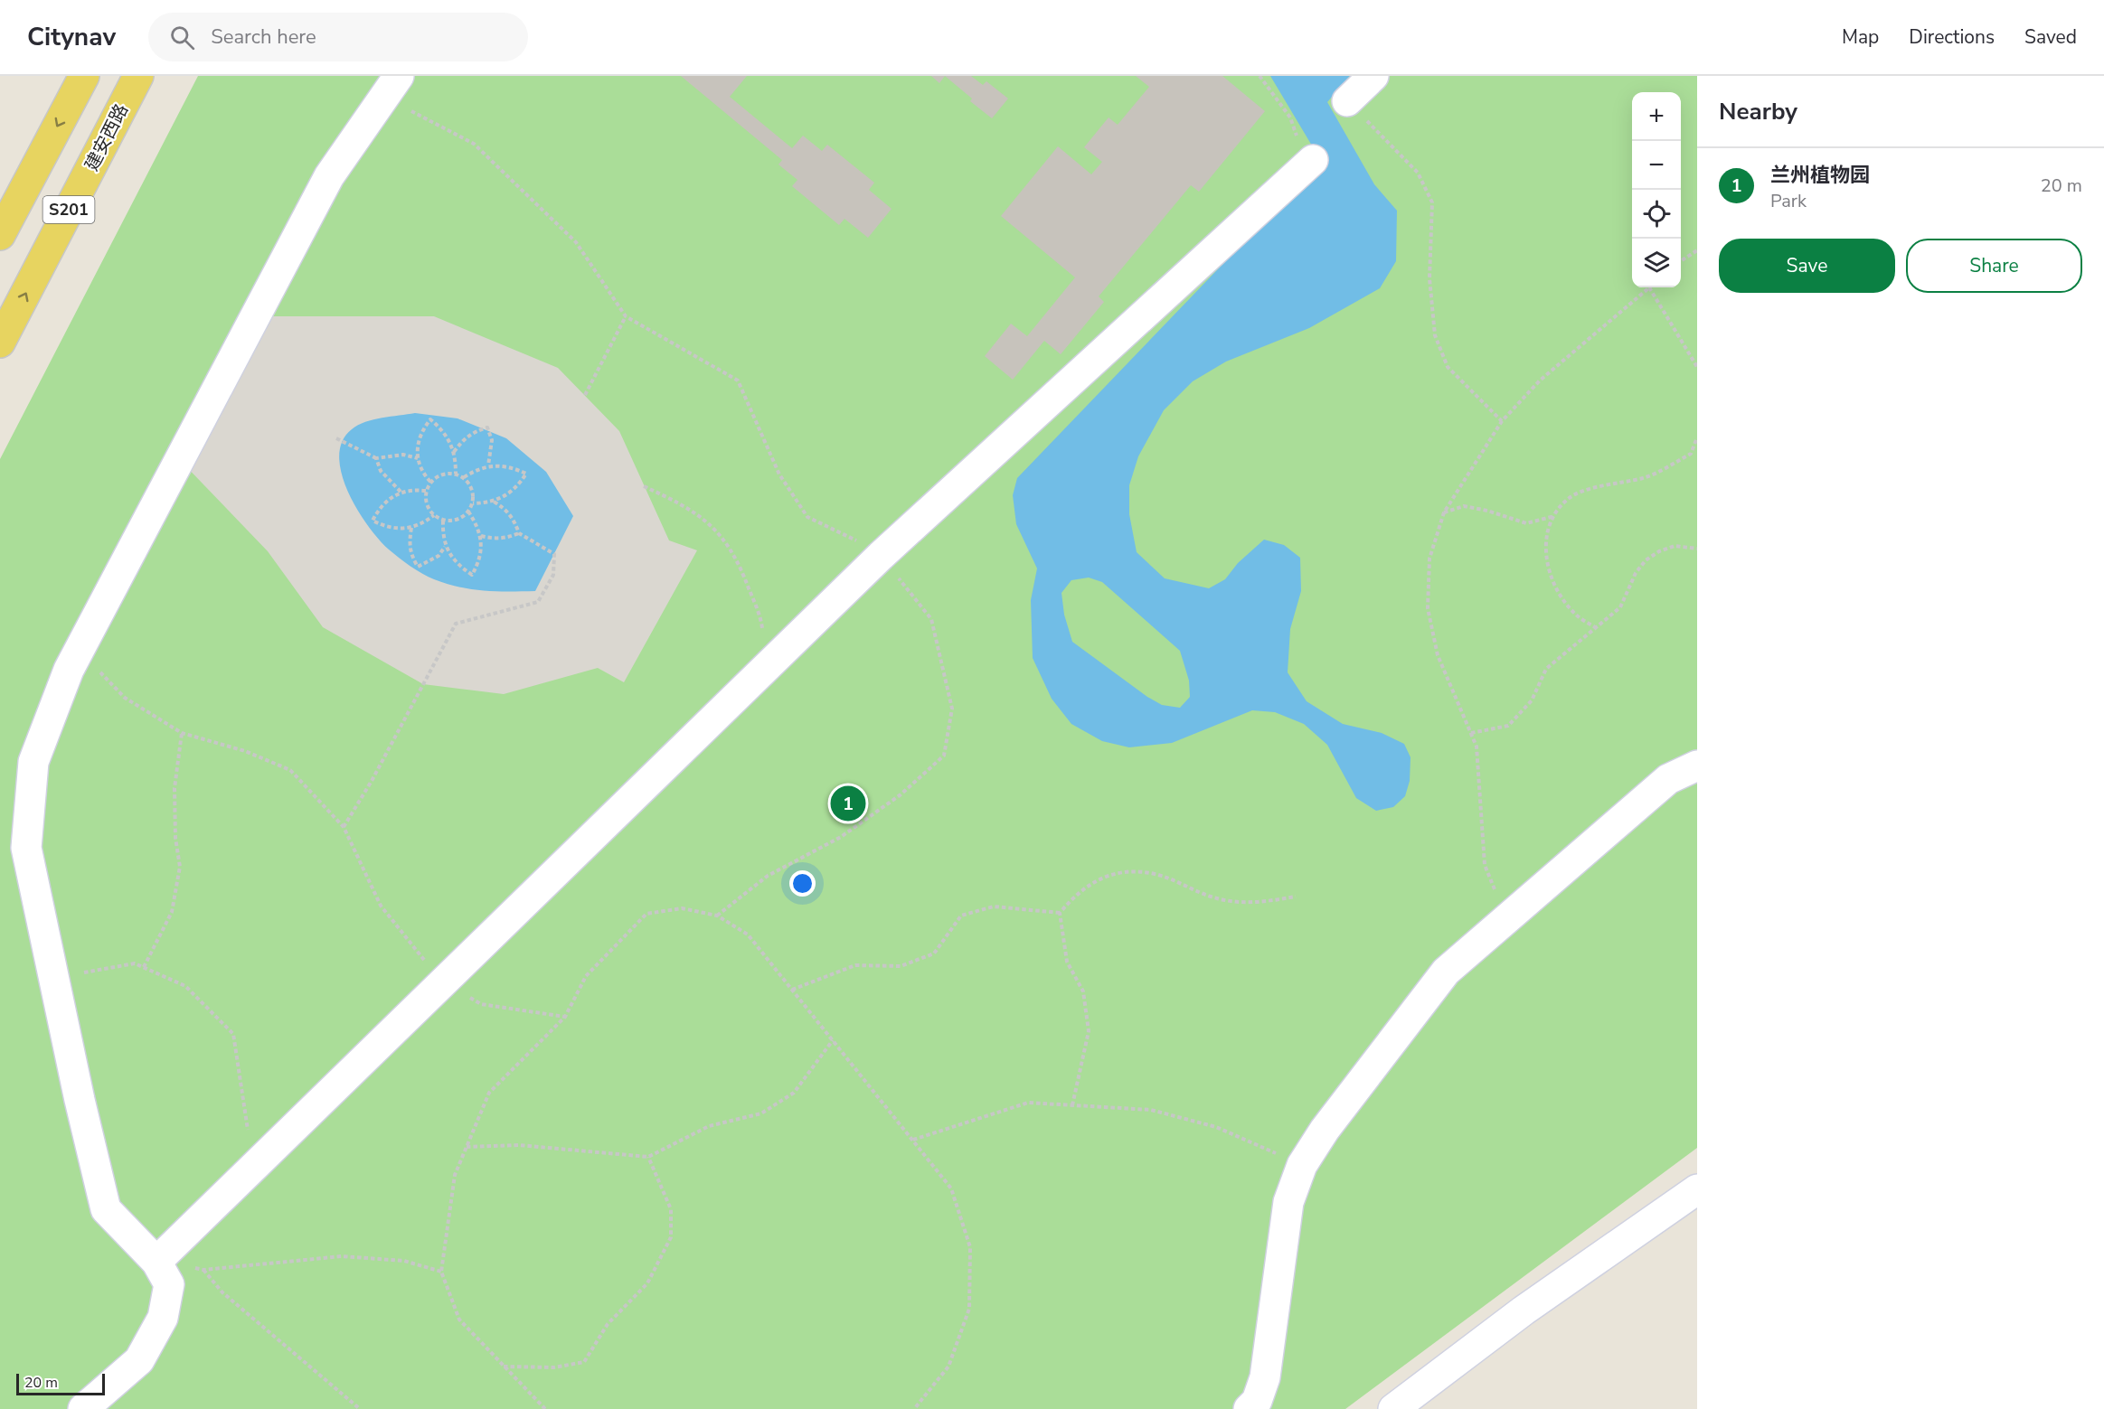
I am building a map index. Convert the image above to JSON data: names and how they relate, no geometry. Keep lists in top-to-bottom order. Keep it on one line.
{"streets":{"main road":["建安西路","S201"]},"scale_bar":"20 m","page":{"header":"Citynav","search":"Search here","nav":["Map","Directions","Saved"],"heading":"Nearby","map_buttons":["+","−"],"list":[{"mark":"1","name":"兰州植物园","note":"Park","value":"20 m"}],"buttons":["Save","Share"],"pins":"1","scale":"20 m"}}
